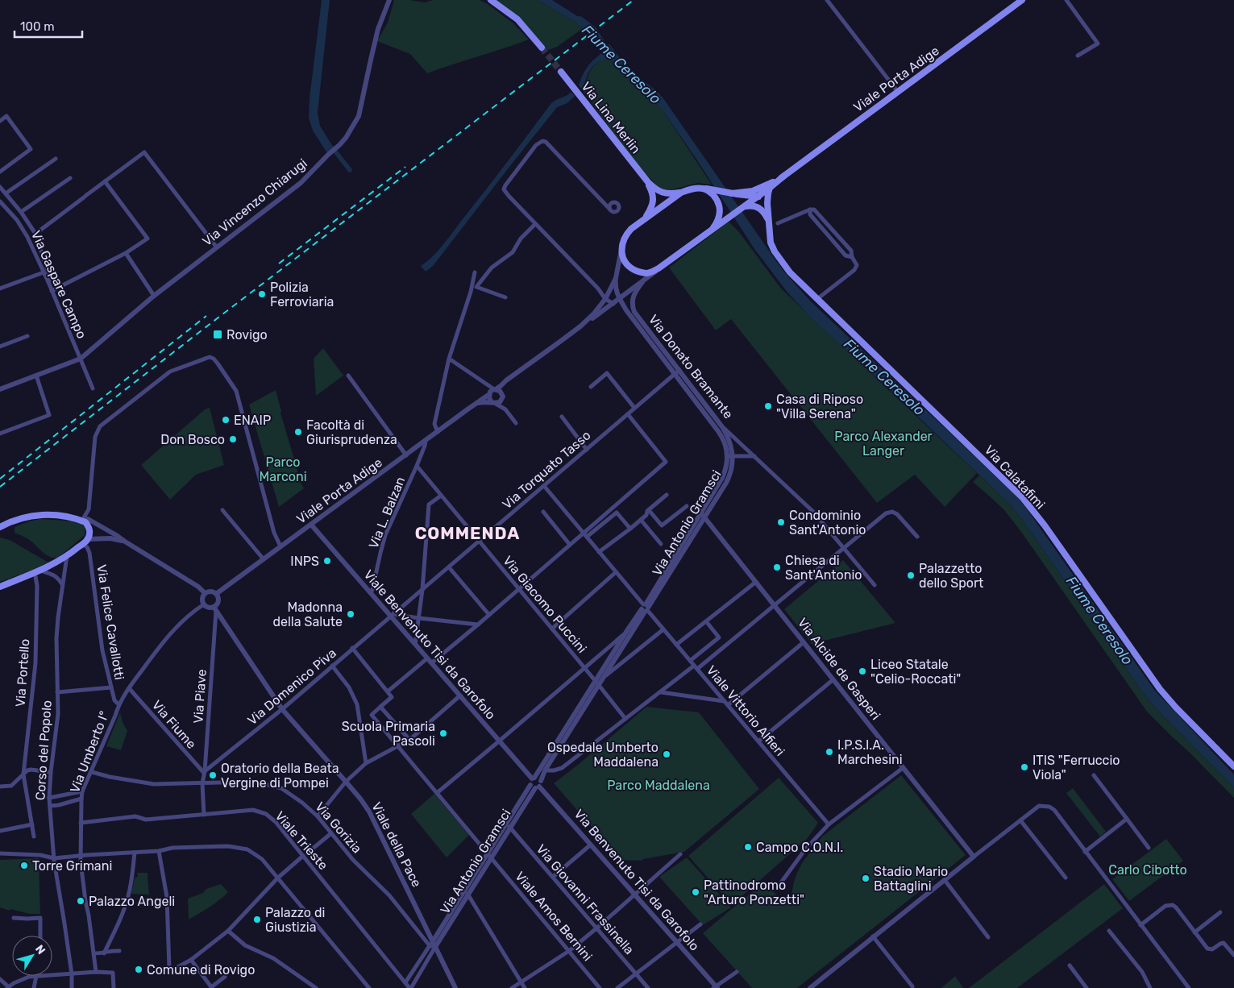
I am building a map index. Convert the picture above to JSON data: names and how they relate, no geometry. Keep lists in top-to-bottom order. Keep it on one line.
{"streets":{"main road":["Viale Porta Adige","Via Lina Merlin","Via Calatafimi"],"street":["Via Vincenzo Chiarugi","Via Gaspare Campo","Via Donato Bramante","Via Torquato Tasso","Via L. Balzan","Via Antonio Gramsci","Via Giacomo Puccini","Via Felice Cavallotti","Viale Benvenuto Tisi da Garofolo","Via Alcide de Gasperi","Via Portello","Via Domenico Piva","Via Piave","Viale Vittorio Alfieri","Via Fiume","Corso del Popolo","Via Umberto I°","Via Gorizia","Viale Trieste","Viale della Pace","Via Benvenuto Tisi da Garofolo","Via Giovanni Frassinella","Viale Amos Bernini"]},"crossings":[["Viale Porta Adige","Via Lina Merlin"],["Viale Porta Adige","Via Donato Bramante"],["Viale Porta Adige","Via Calatafimi"],["Viale Porta Adige","Via L. Balzan"],["Viale Porta Adige","Viale Benvenuto Tisi da Garofolo"],["Viale Porta Adige","Via Piave"],["Viale Porta Adige","Via Umberto I°"],["Viale Porta Adige","Viale della Pace"],["Via Vincenzo Chiarugi","Via Gaspare Campo"],["Via Donato Bramante","Via Torquato Tasso"],["Via Donato Bramante","Via Antonio Gramsci"],["Via Torquato Tasso","Via Giacomo Puccini"],["Via Torquato Tasso","Viale Benvenuto Tisi da Garofolo"],["Via Torquato Tasso","Via Domenico Piva"],["Via Torquato Tasso","Viale Vittorio Alfieri"],["Via L. Balzan","Via Giacomo Puccini"],["Via L. Balzan","Viale Benvenuto Tisi da Garofolo"],["Via Antonio Gramsci","Via Giacomo Puccini"],["Via Antonio Gramsci","Viale Benvenuto Tisi da Garofolo"],["Via Antonio Gramsci","Via Alcide de Gasperi"],["Via Antonio Gramsci","Viale Vittorio Alfieri"],["Via Antonio Gramsci","Via Gorizia"],["Via Antonio Gramsci","Viale della Pace"],["Via Antonio Gramsci","Via Benvenuto Tisi da Garofolo"],["Via Antonio Gramsci","Via Giovanni Frassinella"],["Via Antonio Gramsci","Viale Amos Bernini"],["Via Felice Cavallotti","Via Umberto I°"],["Viale Benvenuto Tisi da Garofolo","Via Domenico Piva"],["Viale Benvenuto Tisi da Garofolo","Via Benvenuto Tisi da Garofolo"],["Via Domenico Piva","Via Piave"],["Via Domenico Piva","Via Fiume"],["Via Domenico Piva","Viale della Pace"],["Via Piave","Via Fiume"],["Via Piave","Via Umberto I°"],["Via Piave","Via Gorizia"],["Via Piave","Viale Trieste"],["Via Piave","Viale della Pace"],["Via Fiume","Via Umberto I°"],["Via Umberto I°","Via Gorizia"],["Via Umberto I°","Viale Trieste"],["Via Umberto I°","Viale della Pace"],["Via Gorizia","Viale della Pace"]],"districts":["COMMENDA"],"water":["Fiume Ceresolo"],"parks":["Parco Alexander Langer","Parco Marconi","Parco Maddalena","Carlo Cibotto"],"places":{"other":["Polizia Ferroviaria","Casa di Riposo \"Villa Serena\"","ENAIP","Facoltà di Giurisprudenza","Don Bosco","Condominio Sant'Antonio","INPS","Chiesa di Sant'Antonio","Palazzetto dello Sport","Madonna della Salute","Liceo Statale \"Celio-Roccati\"","Scuola Primaria Pascoli","I.P.S.I.A. Marchesini","Ospedale Umberto Maddalena","ITIS \"Ferruccio Viola\"","Oratorio della Beata Vergine di Pompei","Campo C.O.N.I.","Torre Grimani","Stadio Mario Battaglini","Pattinodromo \"Arturo Ponzetti\"","Palazzo Angeli","Palazzo di Giustizia","Comune di Rovigo"],"transit":["Rovigo"]},"scale_bar":"100 m","north":"top right"}
